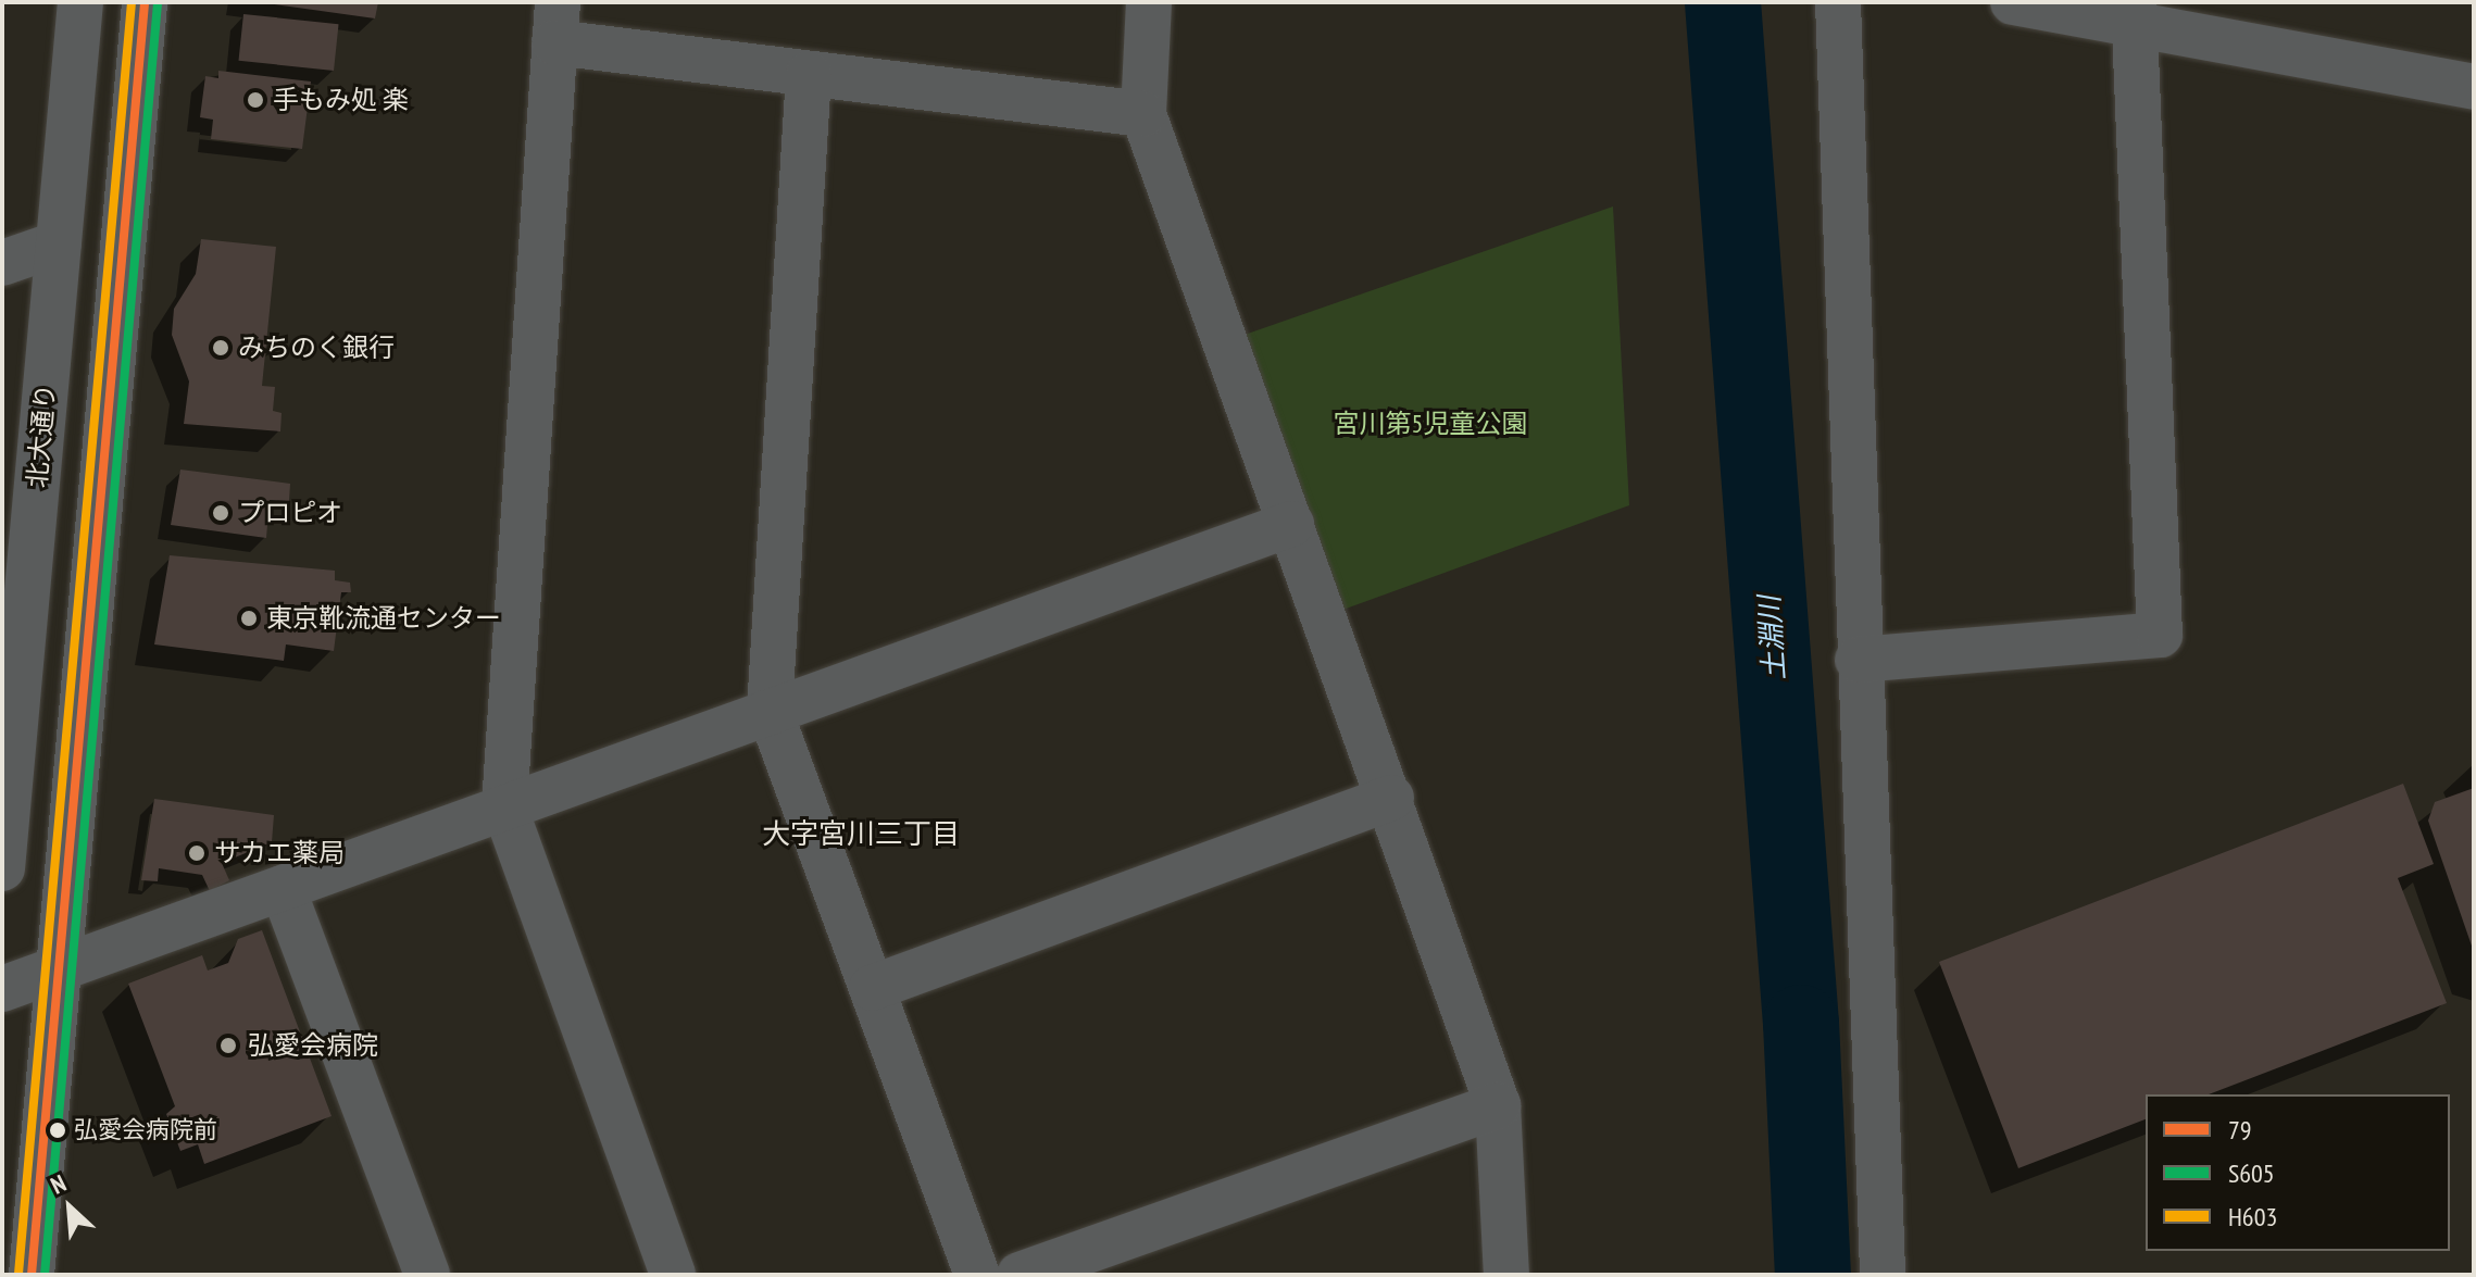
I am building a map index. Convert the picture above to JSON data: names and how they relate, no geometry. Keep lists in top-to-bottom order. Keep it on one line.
{"streets":{"street":["北大通り"]},"districts":["大字宮川三丁目"],"water":["土淵川"],"parks":["宮川第5児童公園"],"places":["手もみ処 楽","みちのく銀行","プロピオ","東京靴流通センター","サカエ薬局","弘愛会病院","弘愛会病院前"],"lines":["transit line 79","transit line H603","transit line S605"],"legend":["79","S605","H603"],"north":"top left"}
